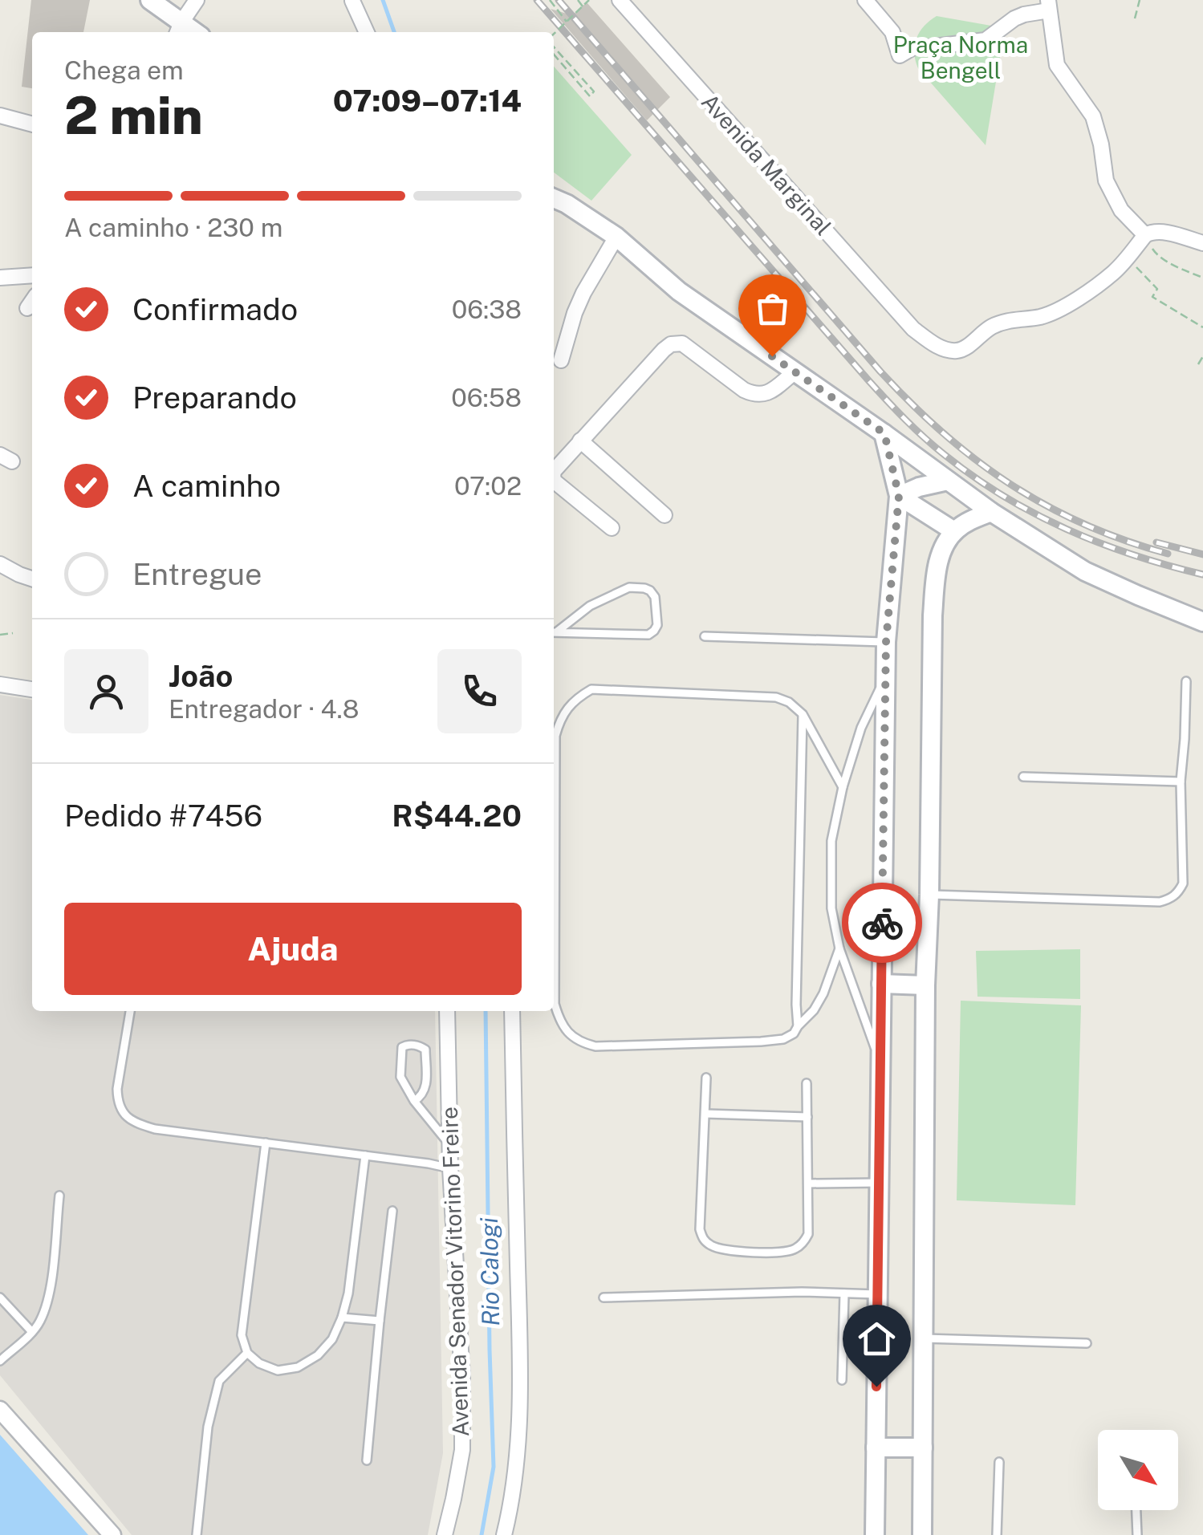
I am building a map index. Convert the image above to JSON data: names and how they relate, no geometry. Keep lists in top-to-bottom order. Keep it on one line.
{"streets":{"street":["Avenida Marginal","Avenida Senador Vitorino Freire"]},"water":["Rio Calogi"],"parks":["Praça Norma Bengell"],"north":"bottom right","page":{"heading":["2 min","Chega em","07:09–07:14"],"panel":["João","Entregador · 4.8","Pedido #7456","R$44.20"],"bar":"A caminho · 230 m","list":[["Confirmado","06:38"],["Preparando","06:58"],["A caminho","07:02"],"Entregue"],"buttons":"Ajuda"}}
